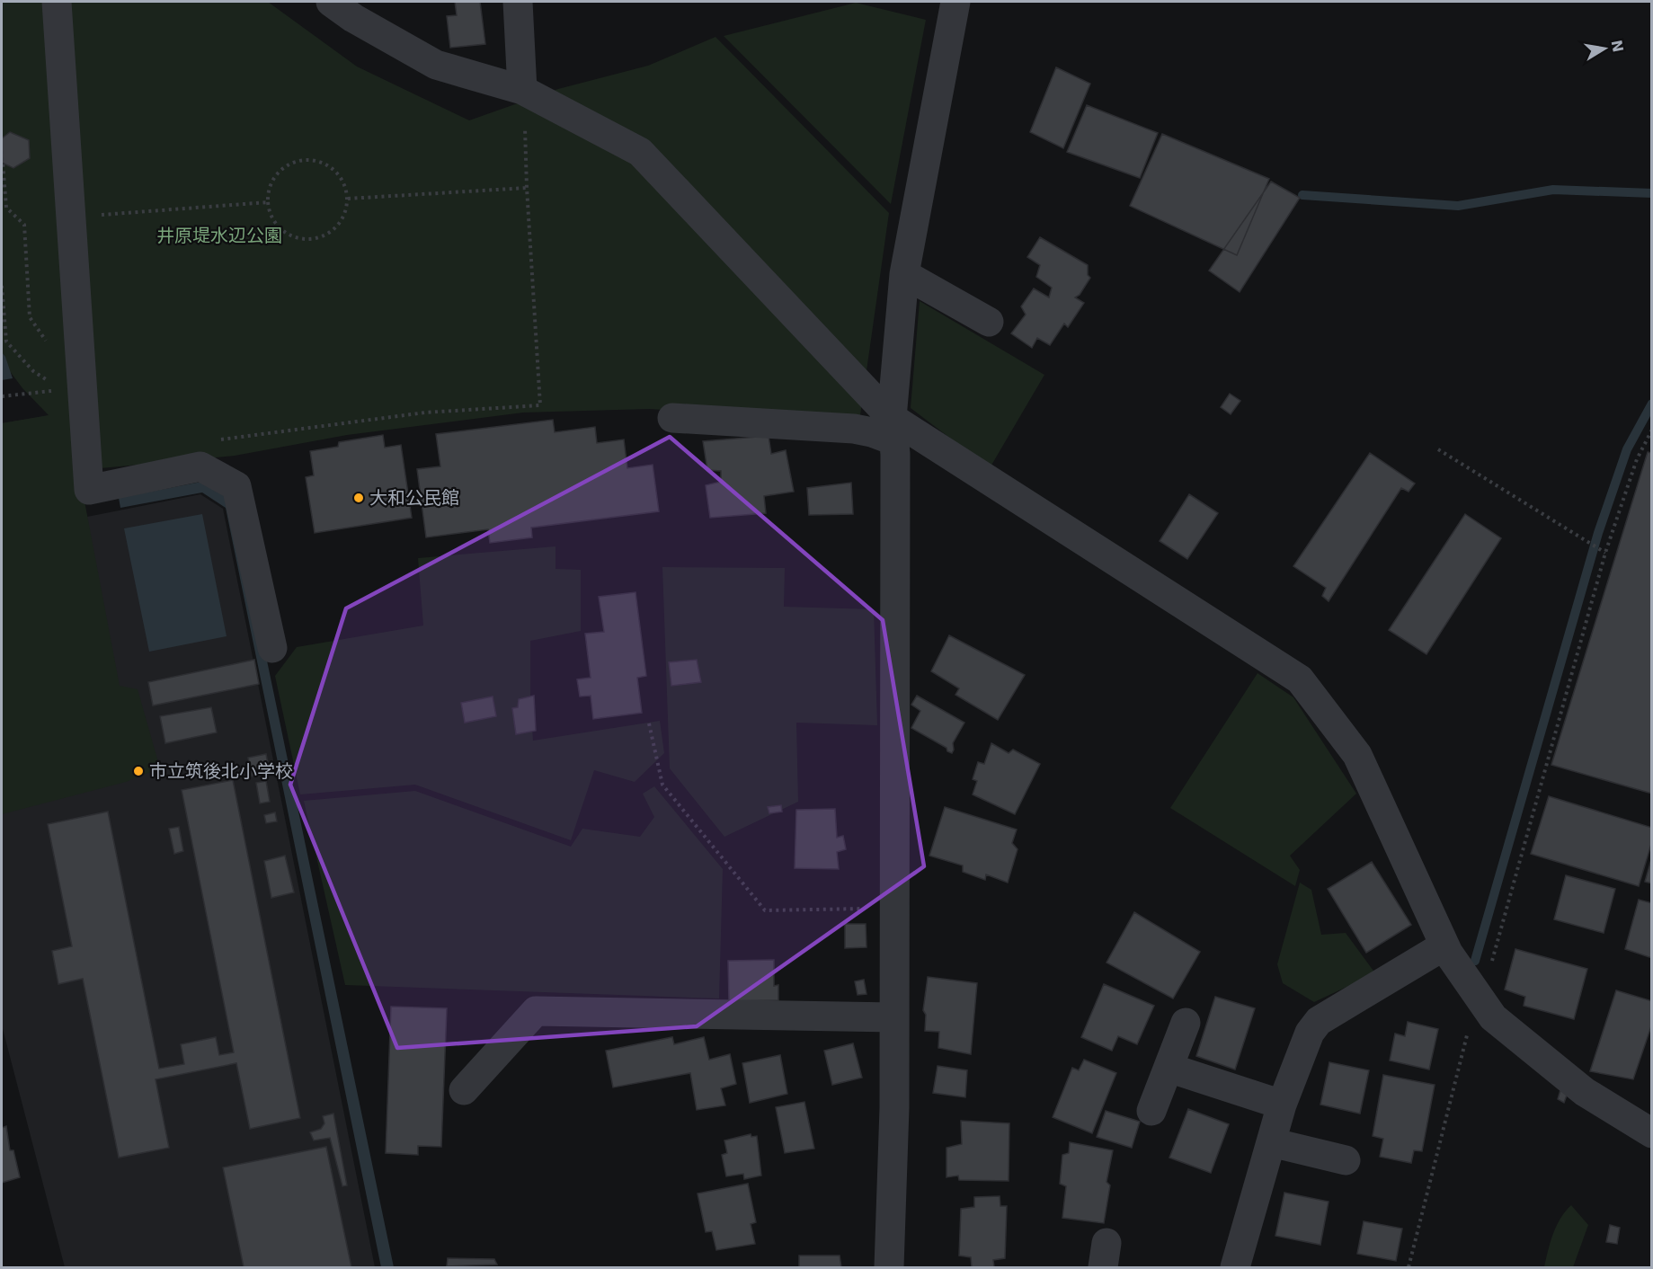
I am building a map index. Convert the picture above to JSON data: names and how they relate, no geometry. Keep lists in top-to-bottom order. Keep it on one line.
{"parks":["井原堤水辺公園"],"places":["大和公民館","市立筑後北小学校"],"north":"right"}
